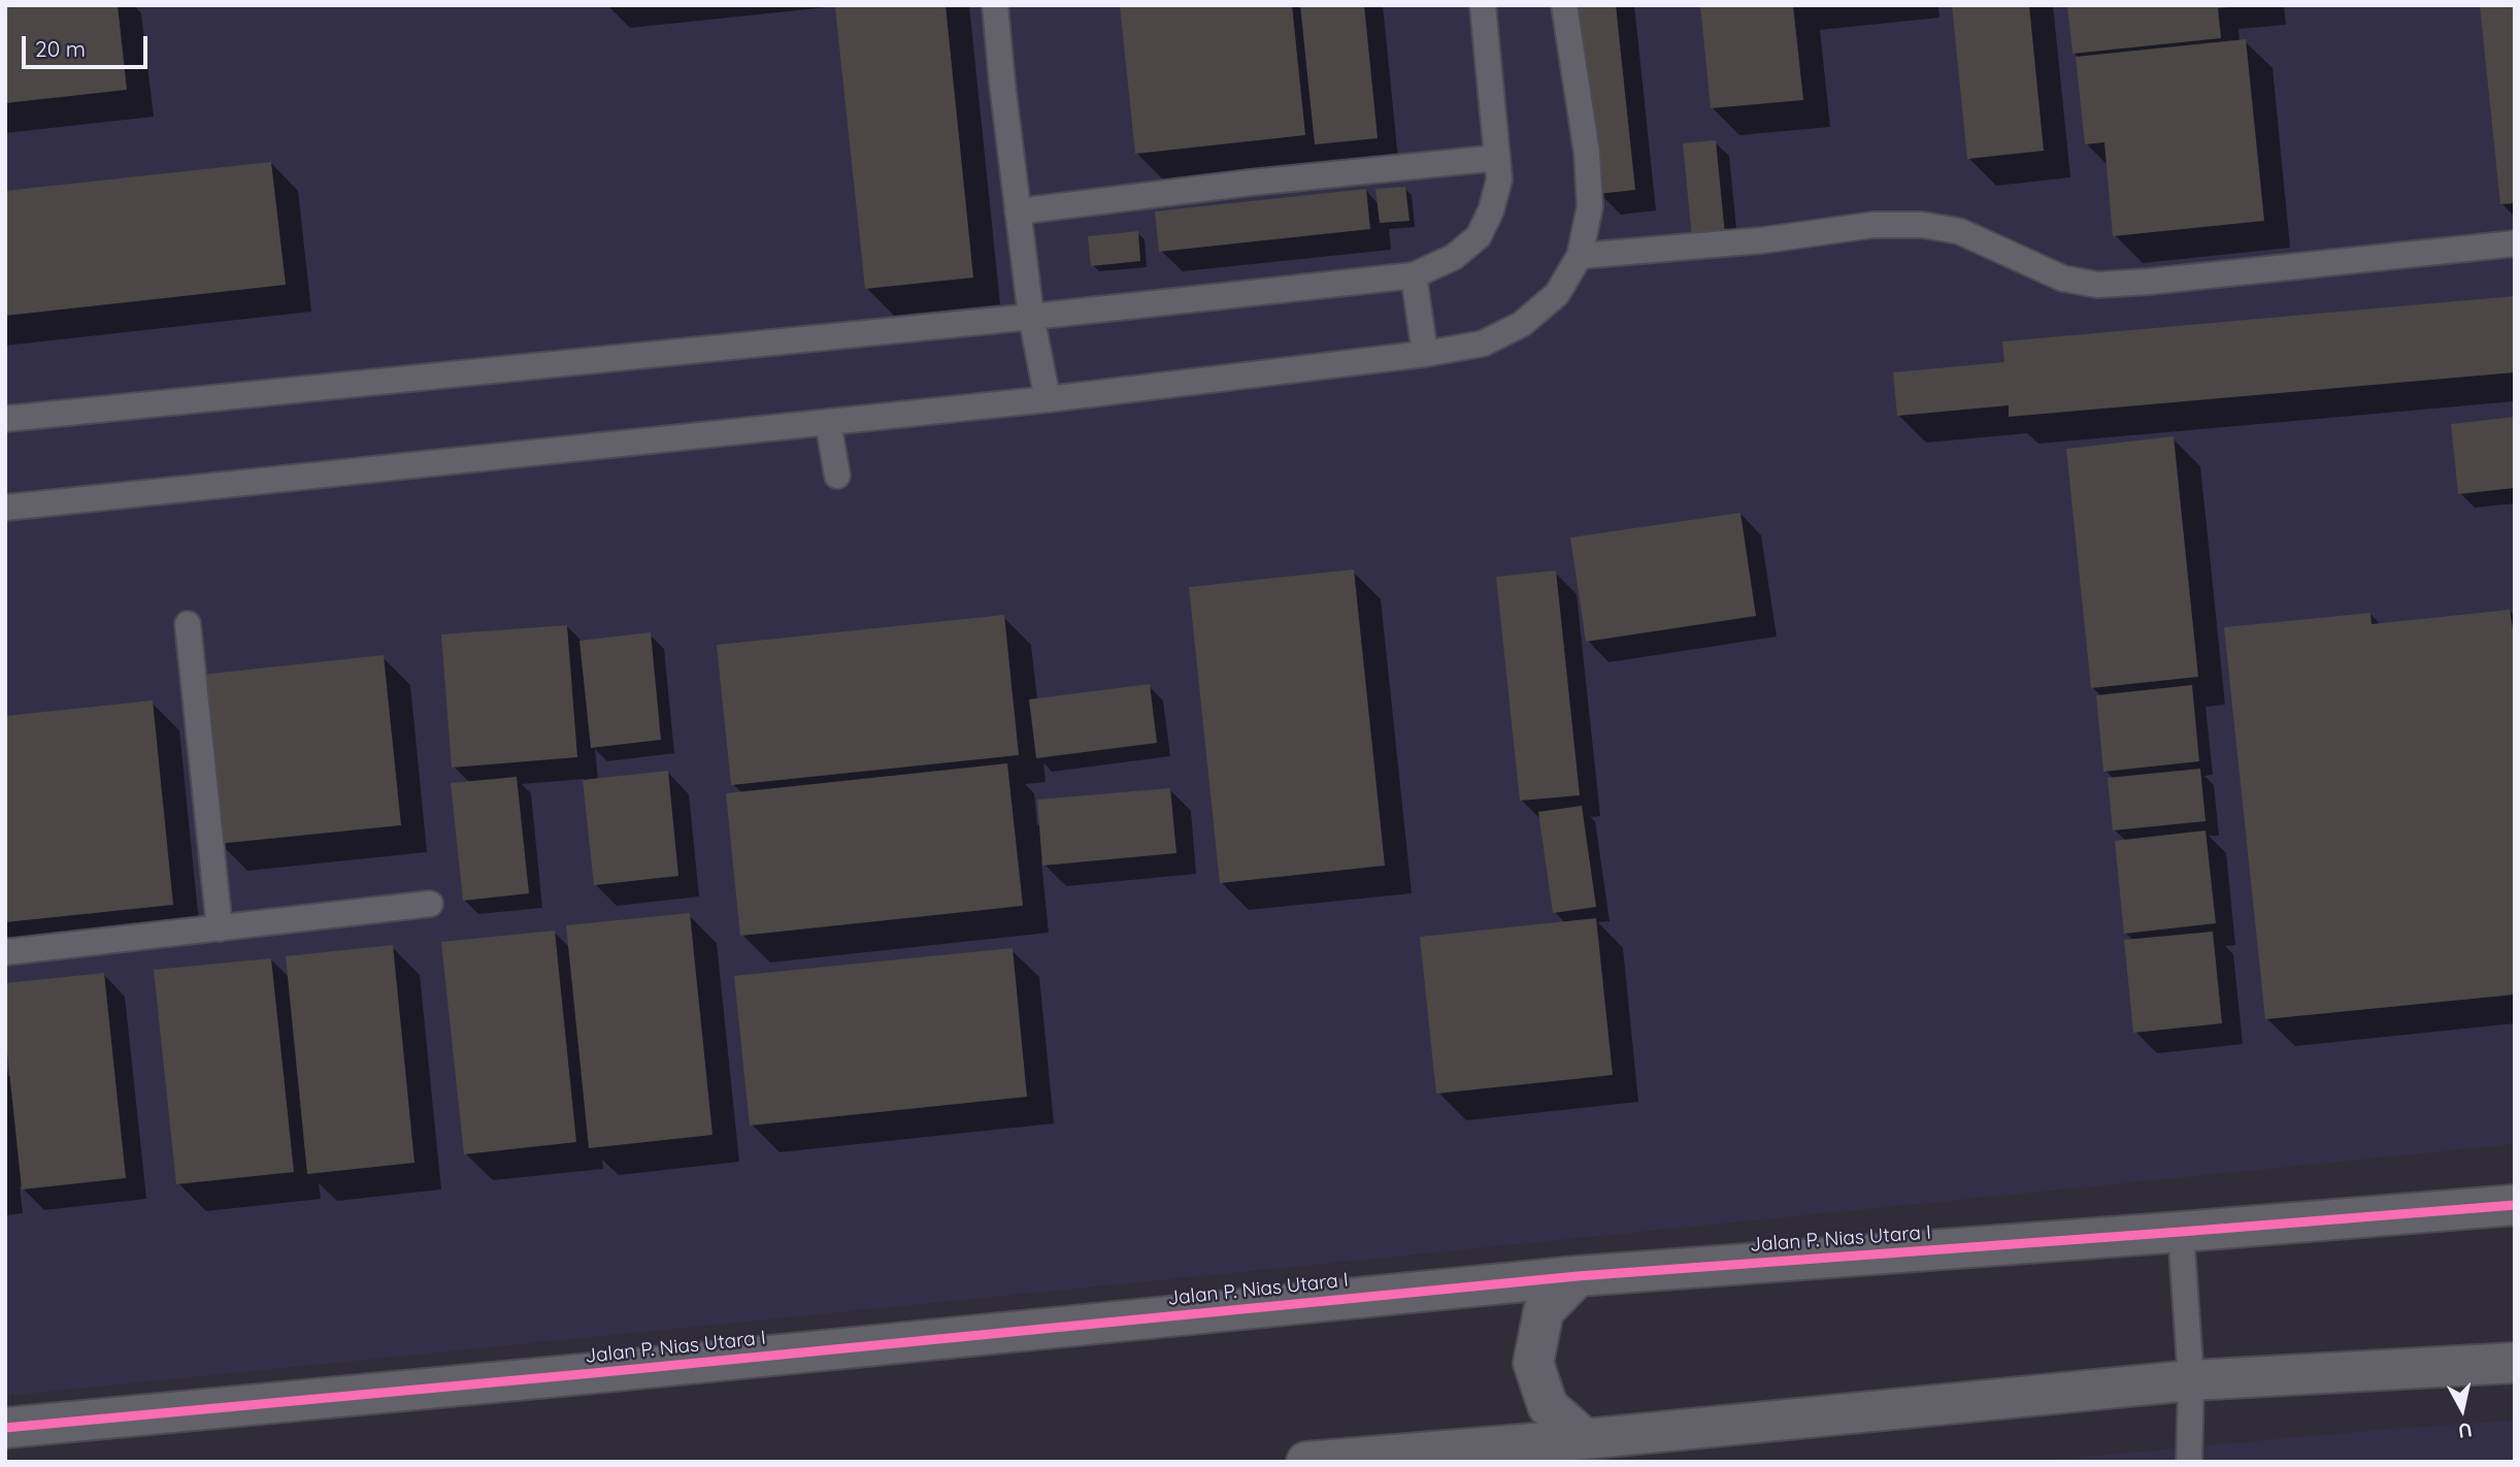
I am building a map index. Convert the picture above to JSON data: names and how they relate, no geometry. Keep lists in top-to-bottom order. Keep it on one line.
{"streets":{"street":["Jalan P. Nias Utara I"]},"scale_bar":"20 m","north":"bottom"}
